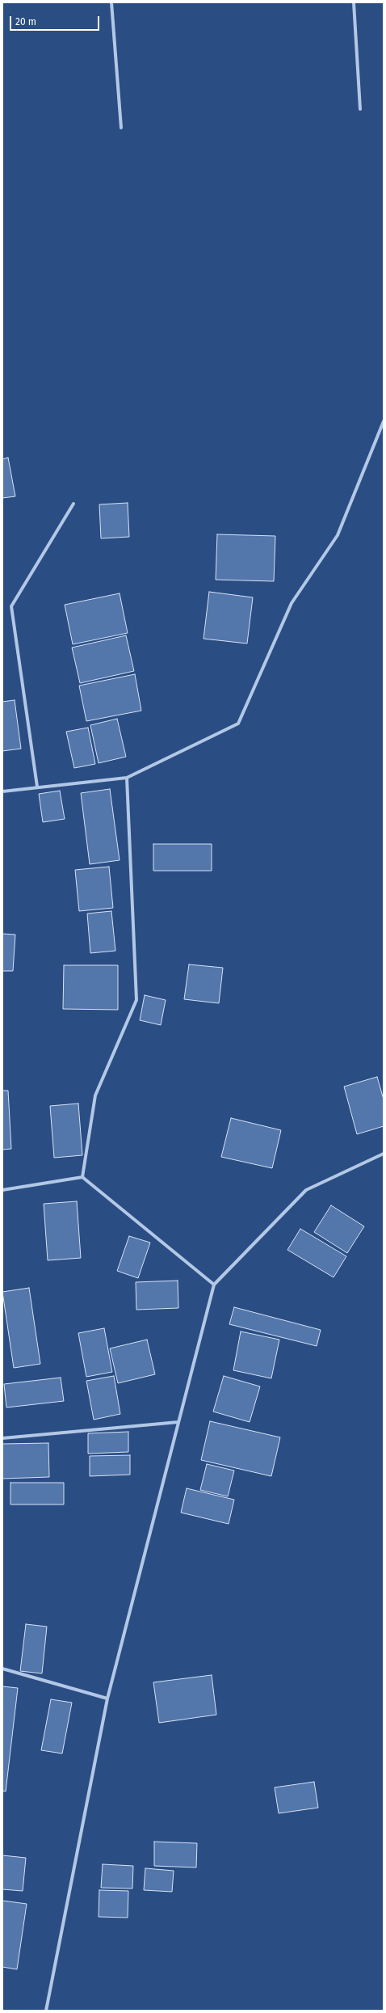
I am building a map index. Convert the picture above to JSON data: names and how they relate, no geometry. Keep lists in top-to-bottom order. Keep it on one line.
{"scale_bar":"20 m"}
